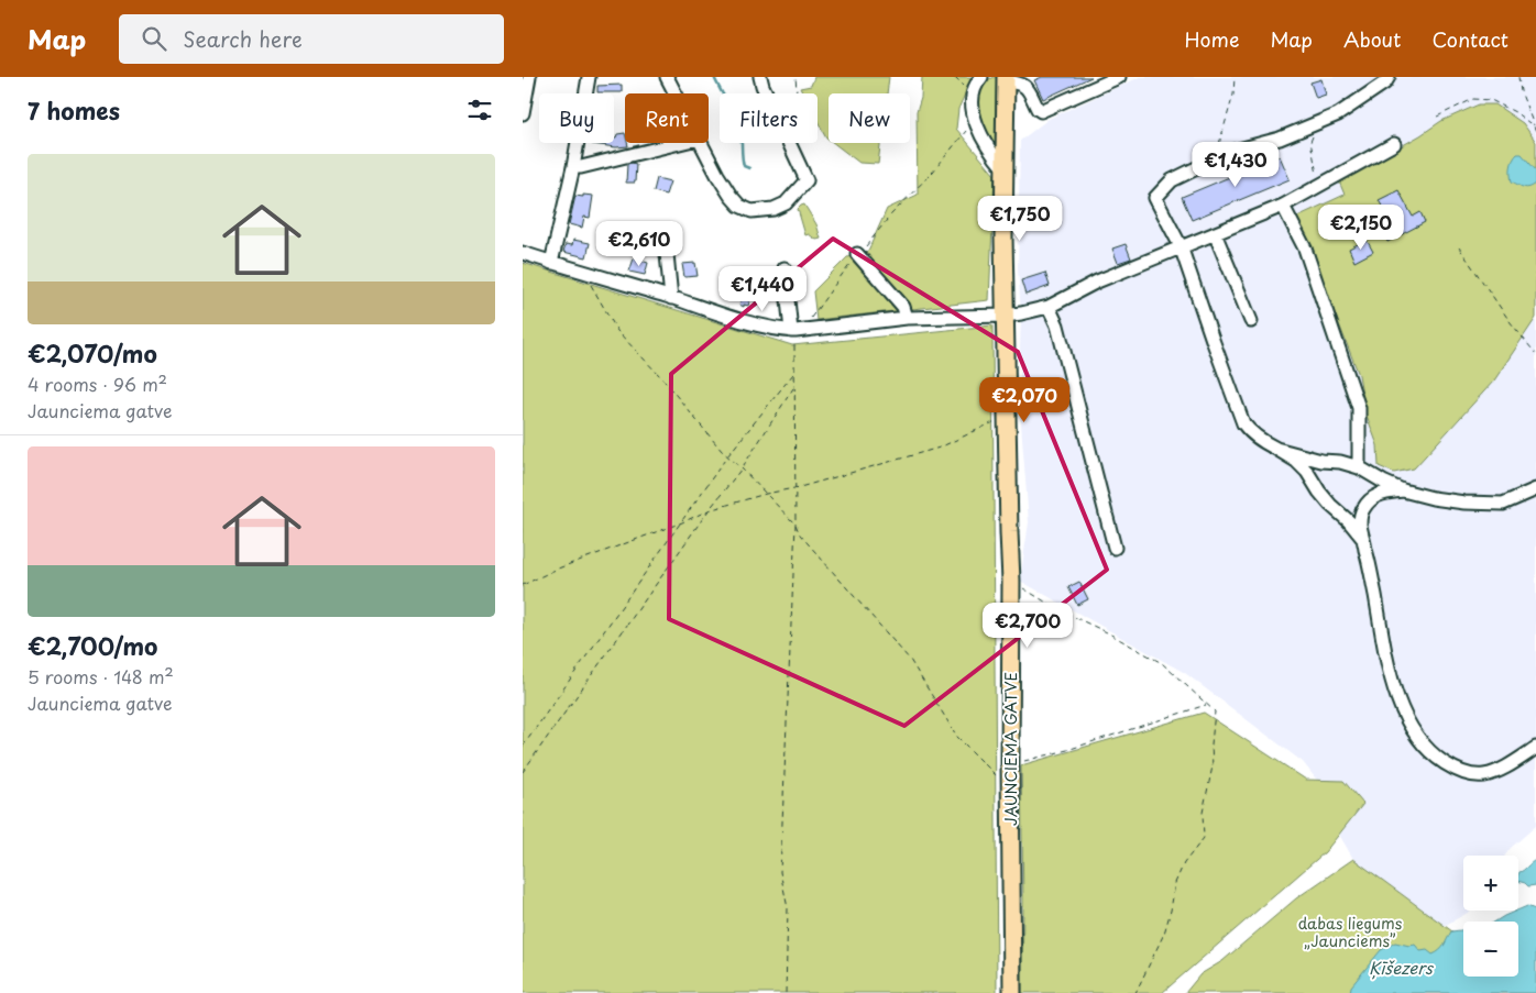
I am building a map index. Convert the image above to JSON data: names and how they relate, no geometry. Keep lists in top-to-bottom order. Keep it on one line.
{"streets":{"main road":["JAUNCIEMA GATVE"]},"water":["Ķīšezers"],"parks":["dabas liegums „Jaunciems”"],"page":{"header":"Map","search":"Search here","nav":["Home","Map","About","Contact"],"heading":"7 homes","chip":["Buy","Rent","Filters","New"],"price":["€1,430","€1,750","€2,150","€2,610","€1,440","€2,070","€2,700"],"list":[{"name":"€2,070/mo","note":"4 rooms · 96 m² · Jaunciema gatve"},{"name":"€2,700/mo","note":"5 rooms · 148 m² · Jaunciema gatve"}],"map_buttons":["+","−"]}}
